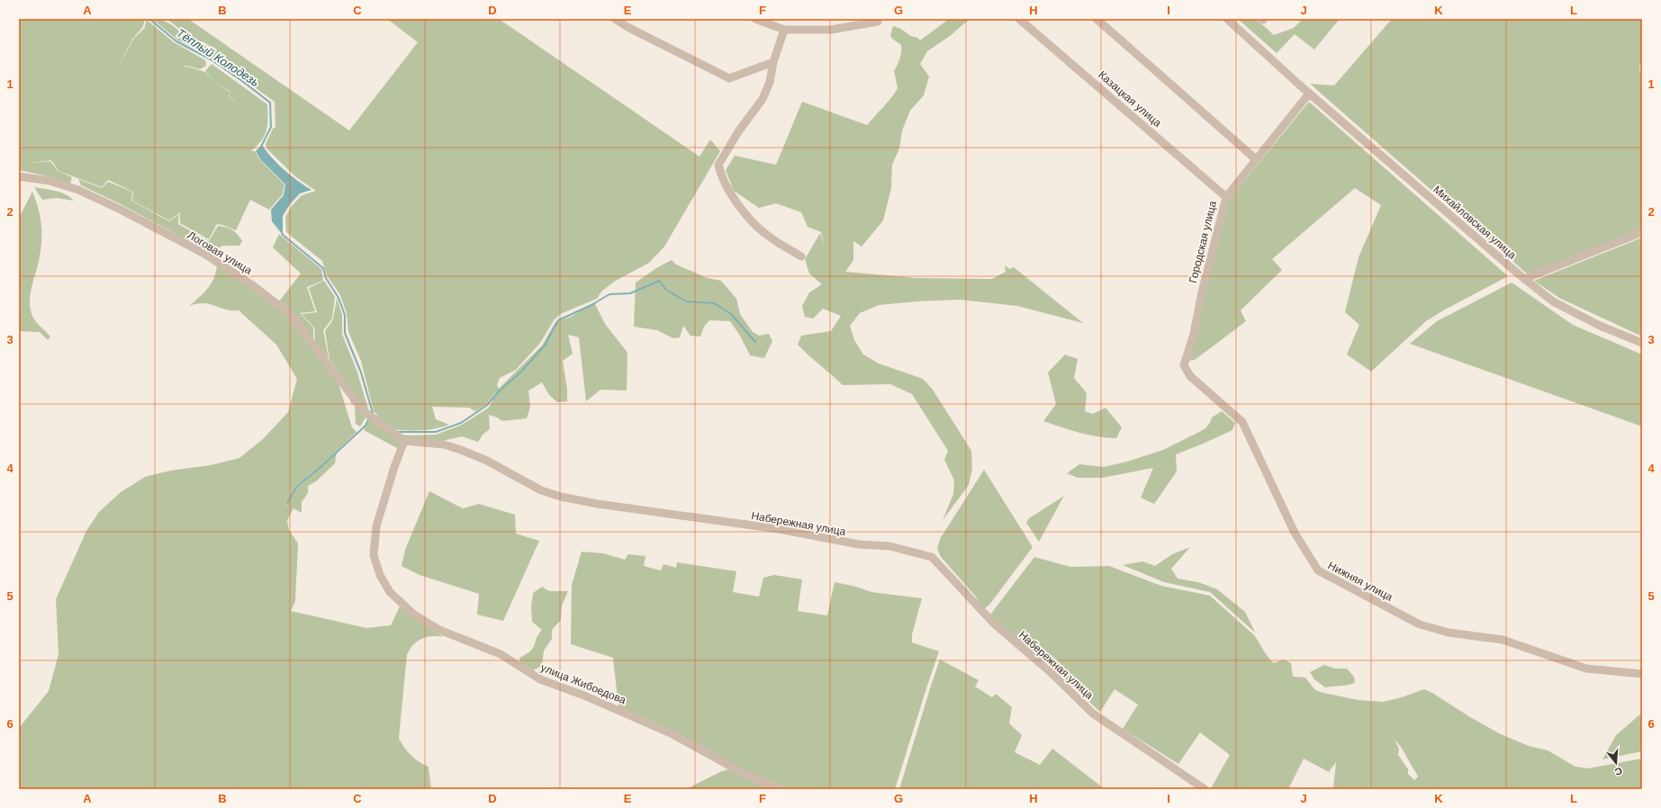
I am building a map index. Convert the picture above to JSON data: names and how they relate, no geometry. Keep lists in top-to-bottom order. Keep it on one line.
{"streets":{"street":["Казацкая улица","Михайловская улица","Городская улица","Логовая улица","Набережная улица","Нижняя улица","улица Жибоедова"]},"crossings":[["Казацкая улица","Городская улица"],["Городская улица","Нижняя улица"],["Логовая улица","Набережная улица"],["Логовая улица","улица Жибоедова"],["Набережная улица","улица Жибоедова"]],"water":["Тёплый Колодезь"],"north":"bottom","grid":{"columns":["A","B","C","D","E","F","G","H","I","J","K","L"],"rows":["1","2","3","4","5","6"]}}
